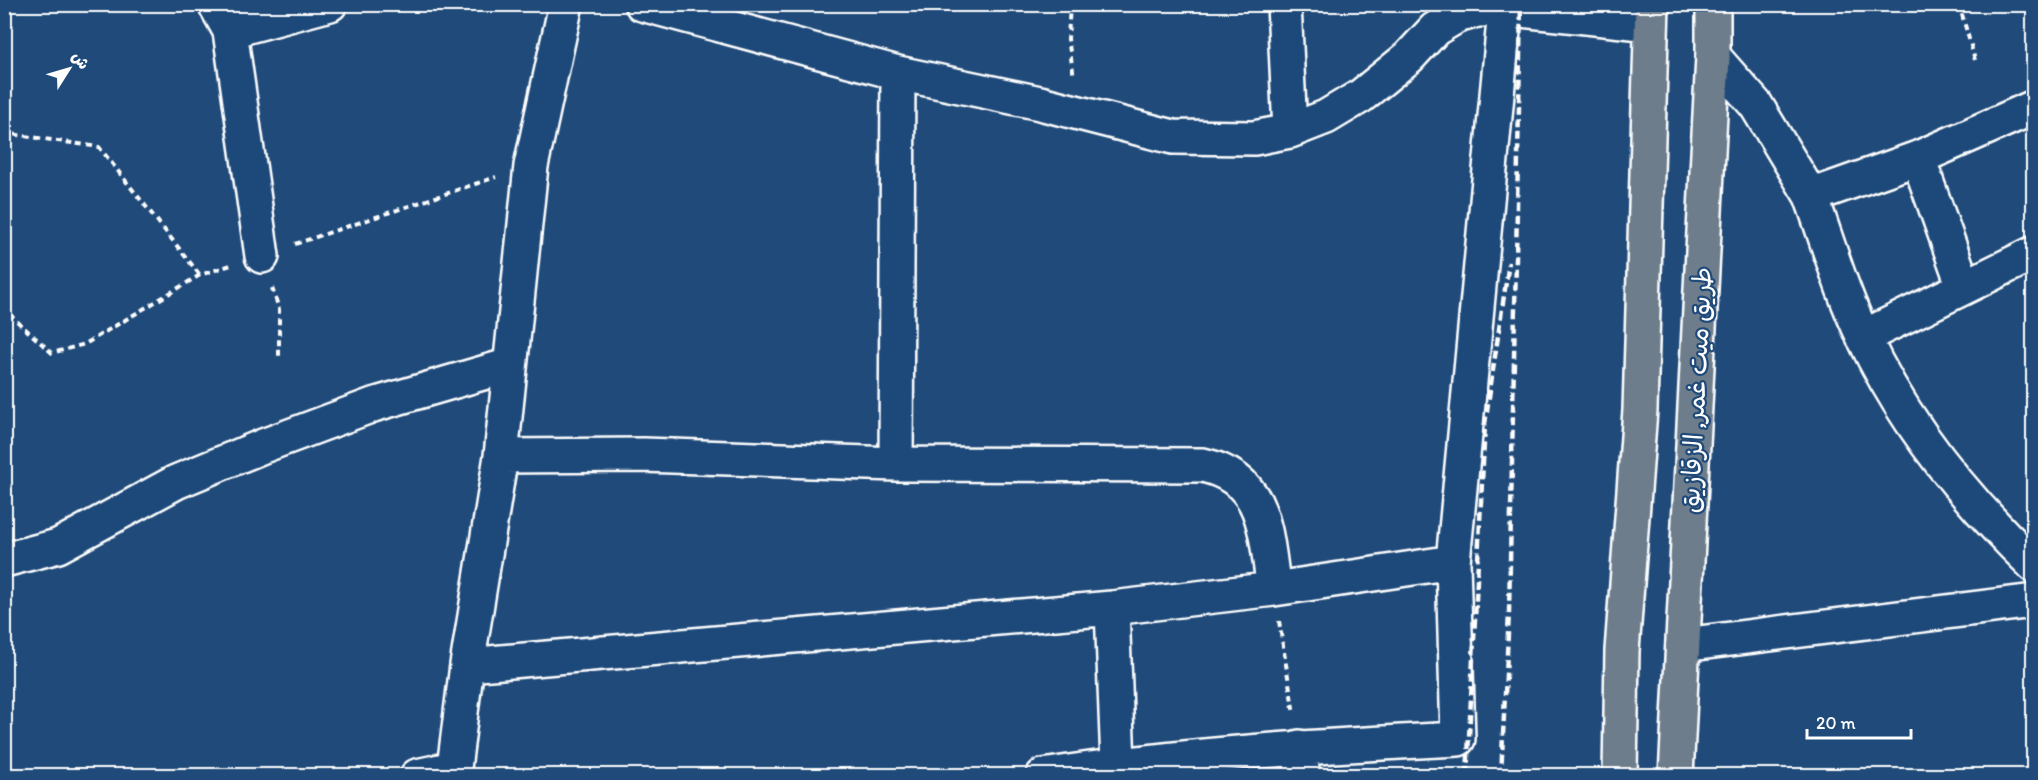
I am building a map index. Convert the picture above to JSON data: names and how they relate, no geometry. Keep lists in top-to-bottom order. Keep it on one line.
{"streets":{"highway":["طريق ميت غمر, الزقازيق"]},"scale_bar":"20 m","north":"top right"}
